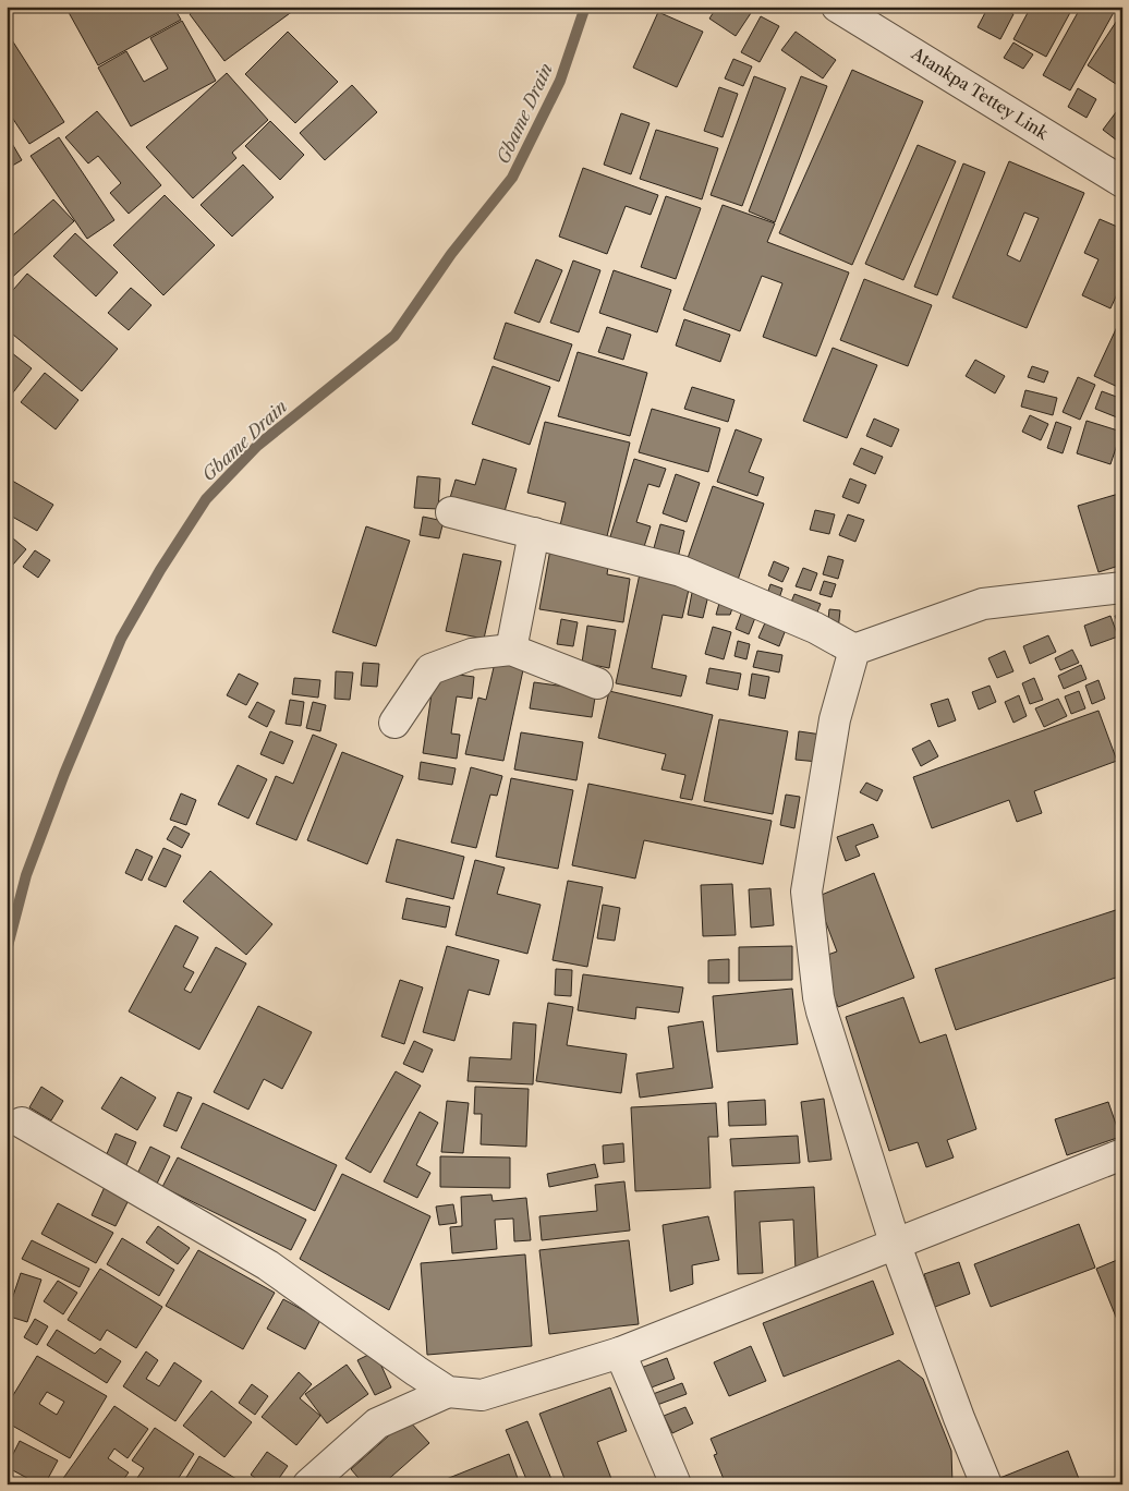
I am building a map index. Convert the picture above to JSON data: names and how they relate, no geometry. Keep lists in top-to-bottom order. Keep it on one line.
{"streets":{"street":["Atankpa Tettey Link"]},"water":["Gbame Drain"]}
